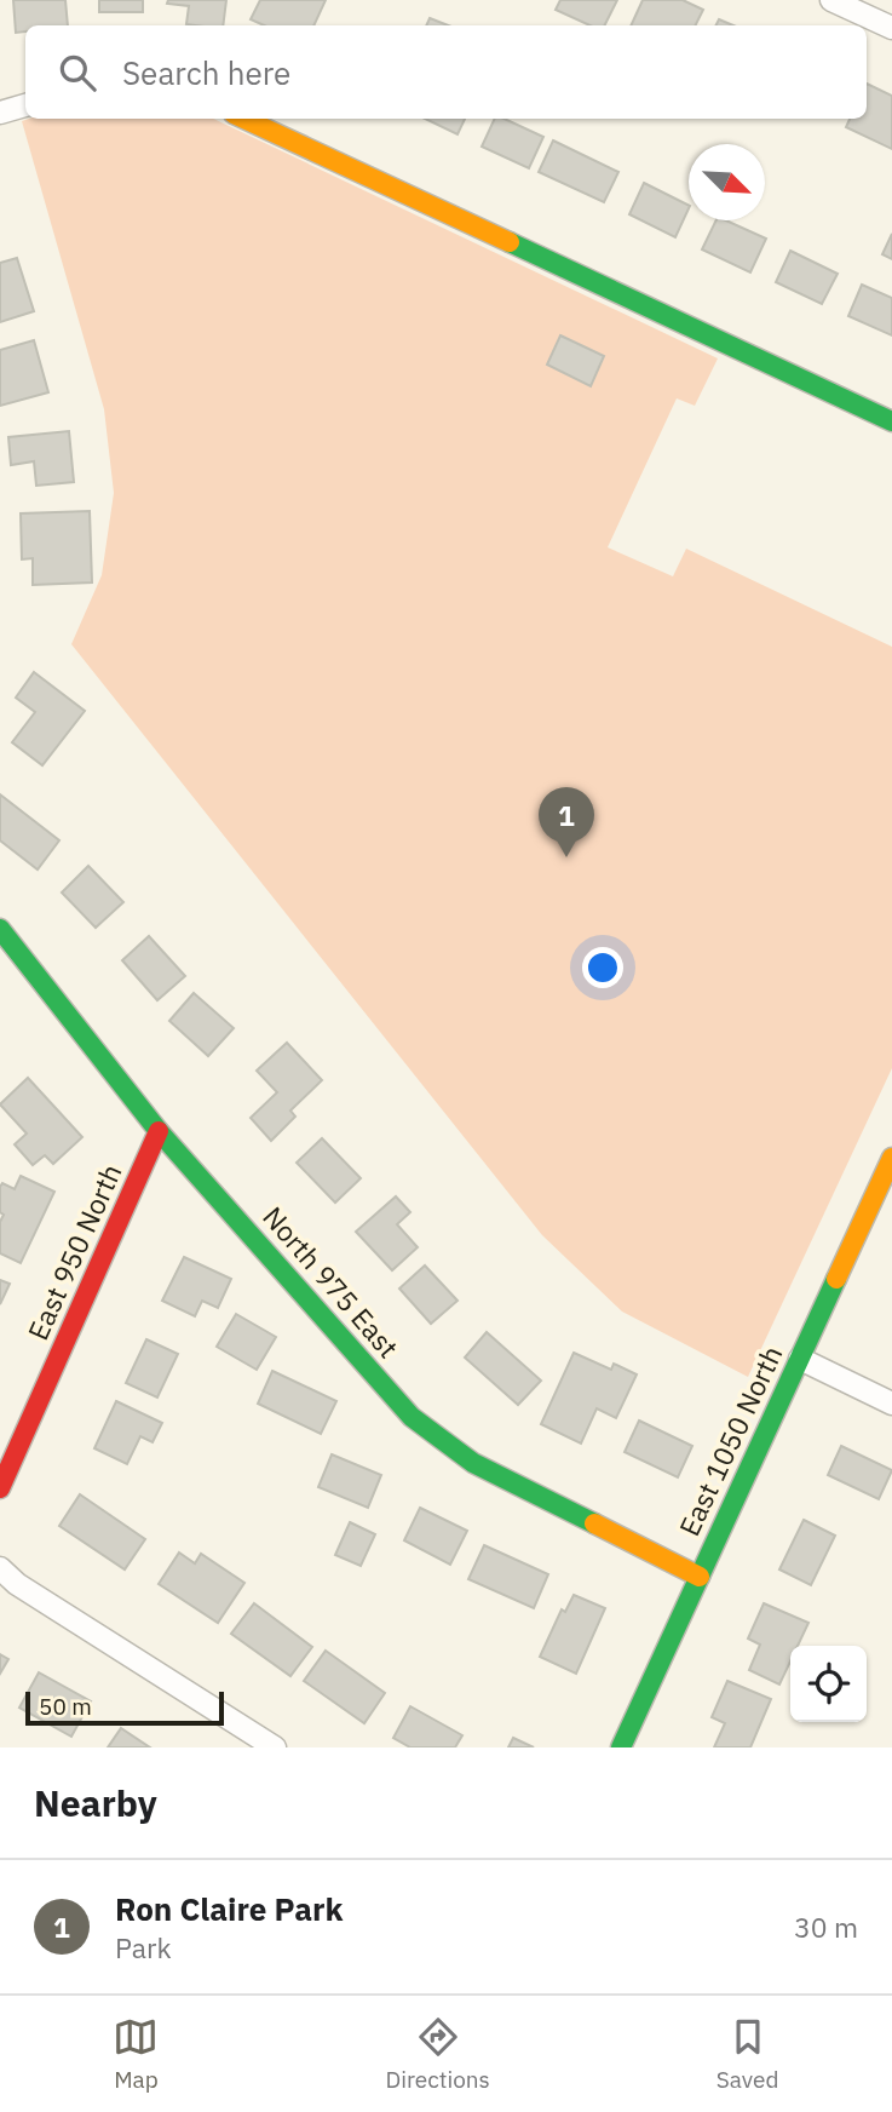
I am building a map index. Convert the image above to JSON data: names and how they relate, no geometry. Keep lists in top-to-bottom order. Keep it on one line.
{"streets":{"street":["East 950 North","North 975 East","East 1050 North"]},"crossings":[["East 950 North","North 975 East"],["North 975 East","East 1050 North"]],"scale_bar":"50 m","north":"bottom right","page":{"search":"Search here","pins":"1","scale":"50 m","heading":"Nearby","list":[{"mark":"1","name":"Ron Claire Park","note":"Park","value":"30 m"}],"nav":["Map","Directions","Saved"]}}
